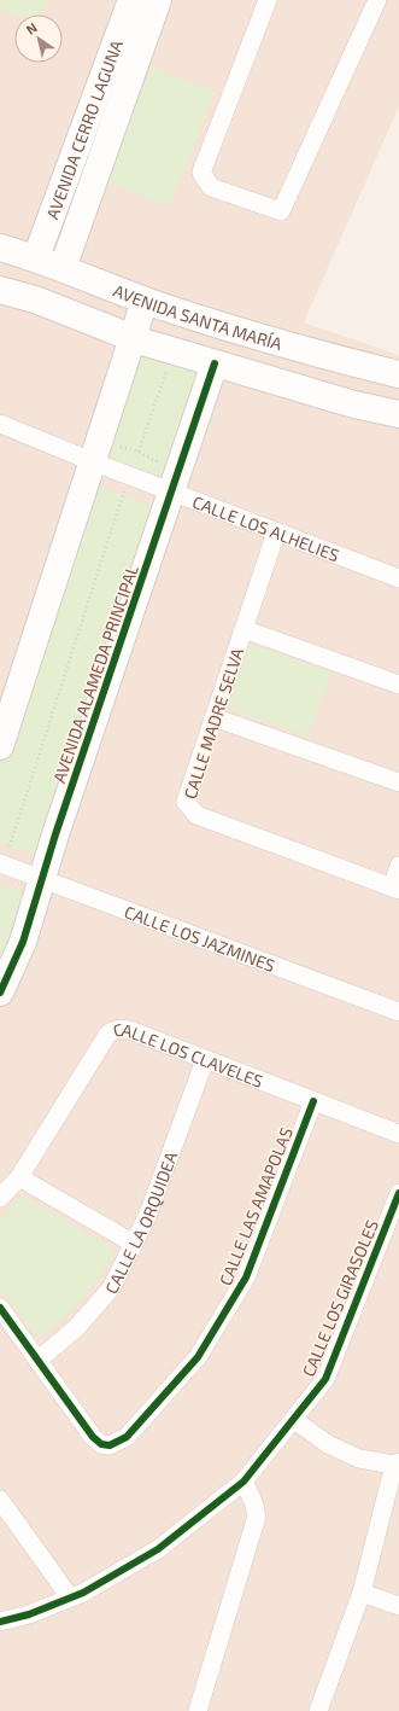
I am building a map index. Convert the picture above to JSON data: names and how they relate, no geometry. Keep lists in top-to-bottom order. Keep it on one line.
{"streets":{"street":["AVENIDA CERRO LAGUNA","AVENIDA SANTA MARÍA","CALLE LOS ALHELIES","AVENIDA ALAMEDA PRINCIPAL","CALLE MADRE SELVA","CALLE LOS JAZMINES","CALLE LOS CLAVELES","CALLE LAS AMAPOLAS","CALLE LA ORQUIDEA","CALLE LOS GIRASOLES"]},"crossings":[["AVENIDA CERRO LAGUNA","AVENIDA SANTA MARÍA"],["CALLE LOS ALHELIES","AVENIDA ALAMEDA PRINCIPAL"],["CALLE LOS ALHELIES","CALLE MADRE SELVA"],["AVENIDA ALAMEDA PRINCIPAL","CALLE LOS JAZMINES"],["CALLE LOS CLAVELES","CALLE LAS AMAPOLAS"],["CALLE LOS CLAVELES","CALLE LA ORQUIDEA"],["CALLE LAS AMAPOLAS","CALLE LA ORQUIDEA"]],"north":"top left"}
